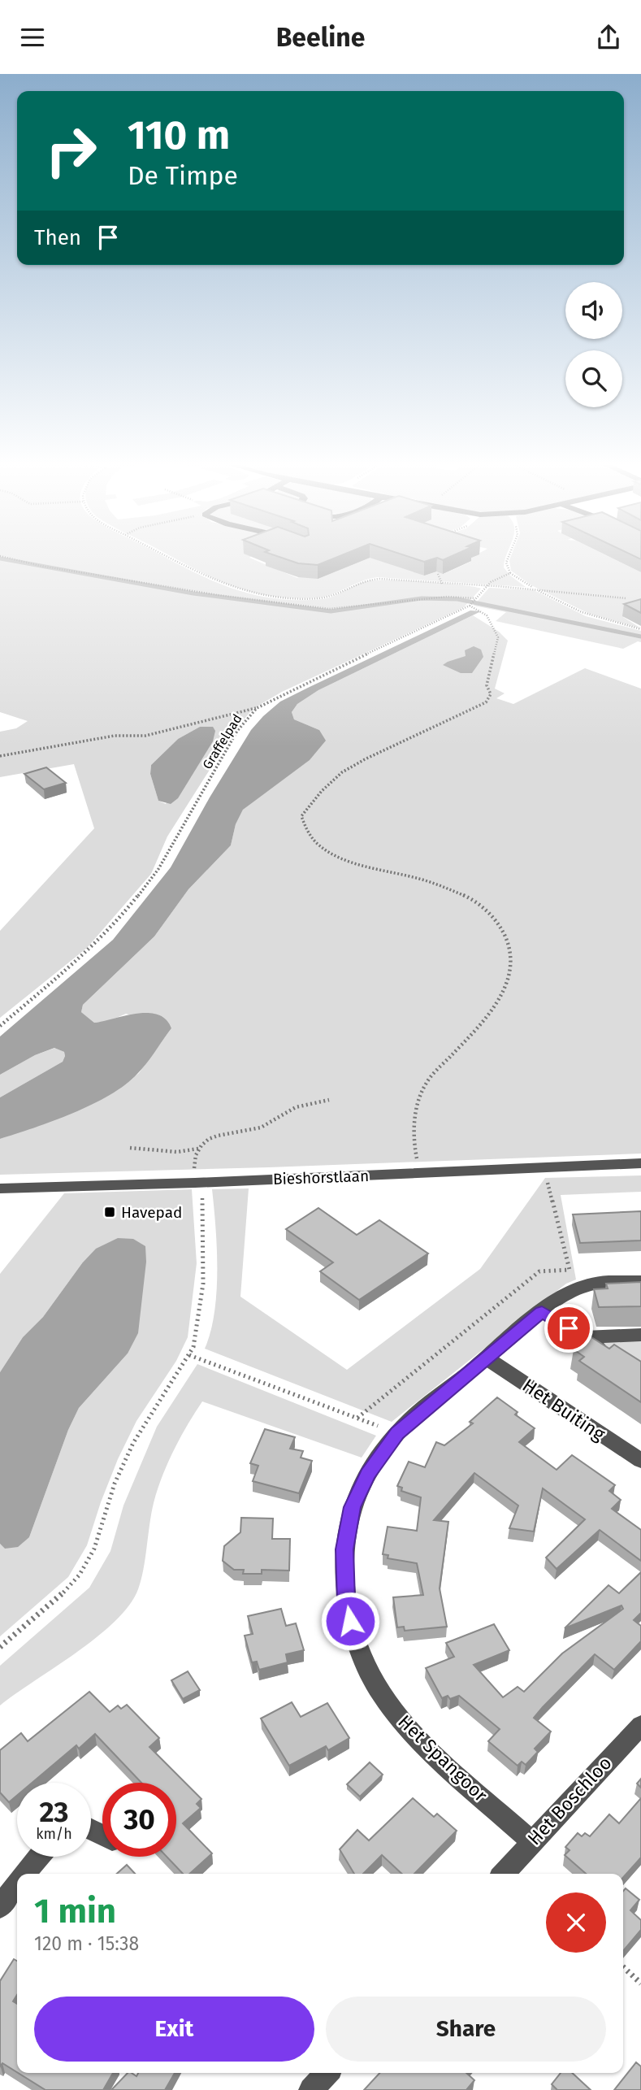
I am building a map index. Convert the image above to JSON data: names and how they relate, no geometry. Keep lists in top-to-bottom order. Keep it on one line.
{"streets":{"street":["Bieshorstlaan","Het Buiting","Het Spangoor","Het Boschloo"],"path":["Graffelpad"]},"crossings":[["Het Buiting","Het Spangoor"],["Het Spangoor","Het Boschloo"]],"places":{"transit":["Havepad"]},"page":{"header":"Beeline","turn":["110 m","De Timpe"],"then":"Then","speed":"23 km/h","limit":"30","heading":["1 min","120 m · 15:38"],"buttons":["Exit","Share"]}}
